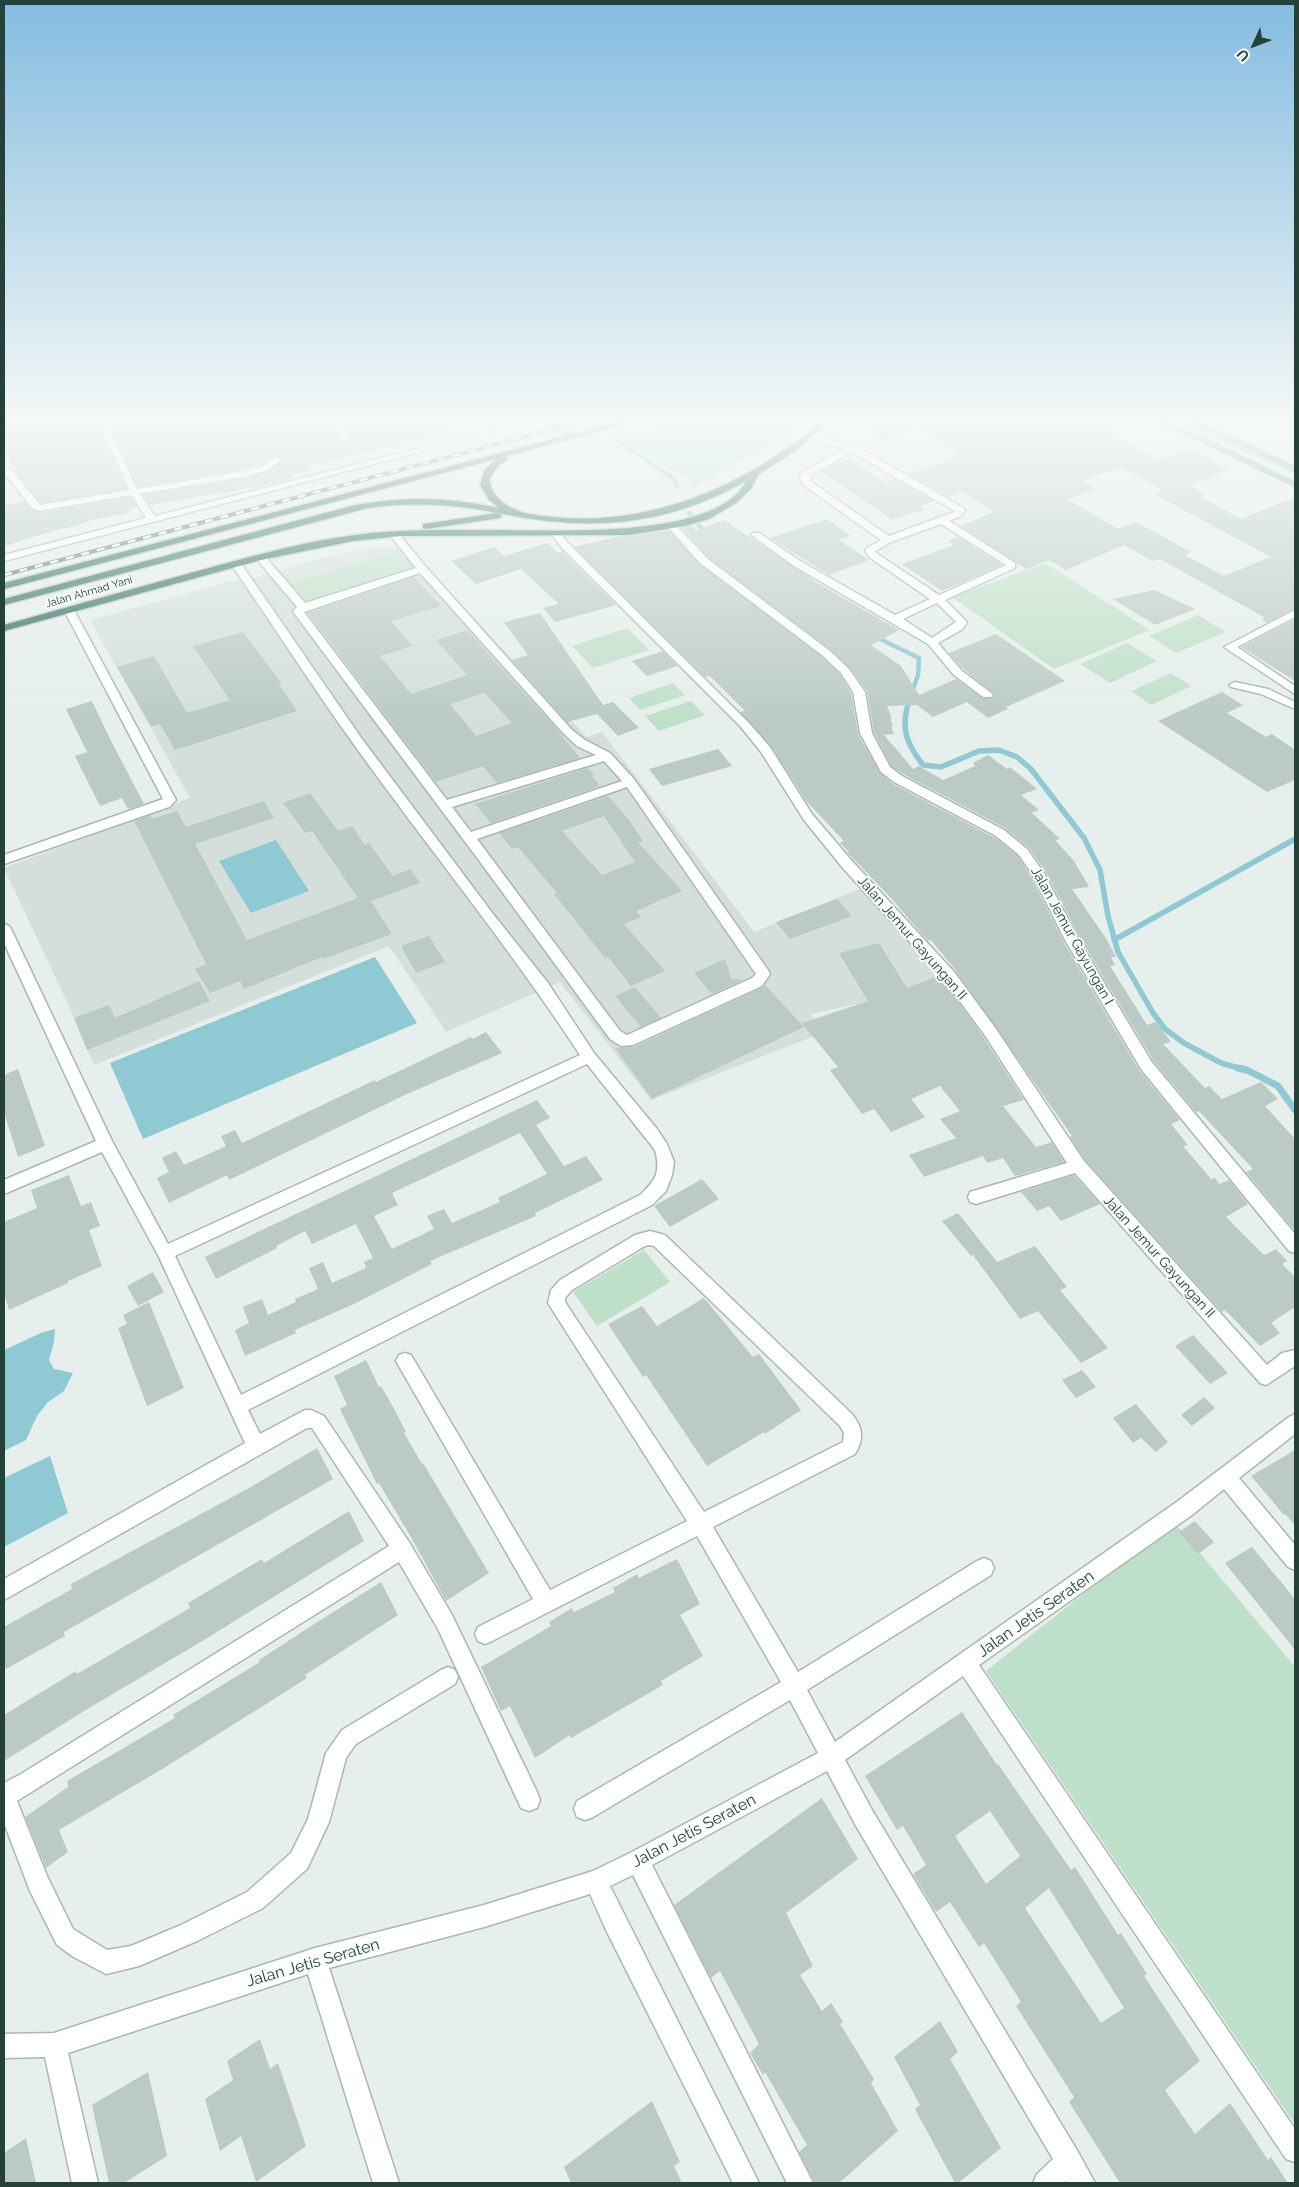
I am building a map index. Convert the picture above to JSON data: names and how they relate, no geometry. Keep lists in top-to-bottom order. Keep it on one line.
{"streets":{"highway":["Jalan Ahmad Yani"],"street":["Jalan Jemur Gayungan I","Jalan Jemur Gayungan II","Jalan Jetis Seraten"]},"crossings":[["Jalan Ahmad Yani","Jalan Jemur Gayungan I"],["Jalan Ahmad Yani","Jalan Jemur Gayungan II"]],"north":"bottom left"}
